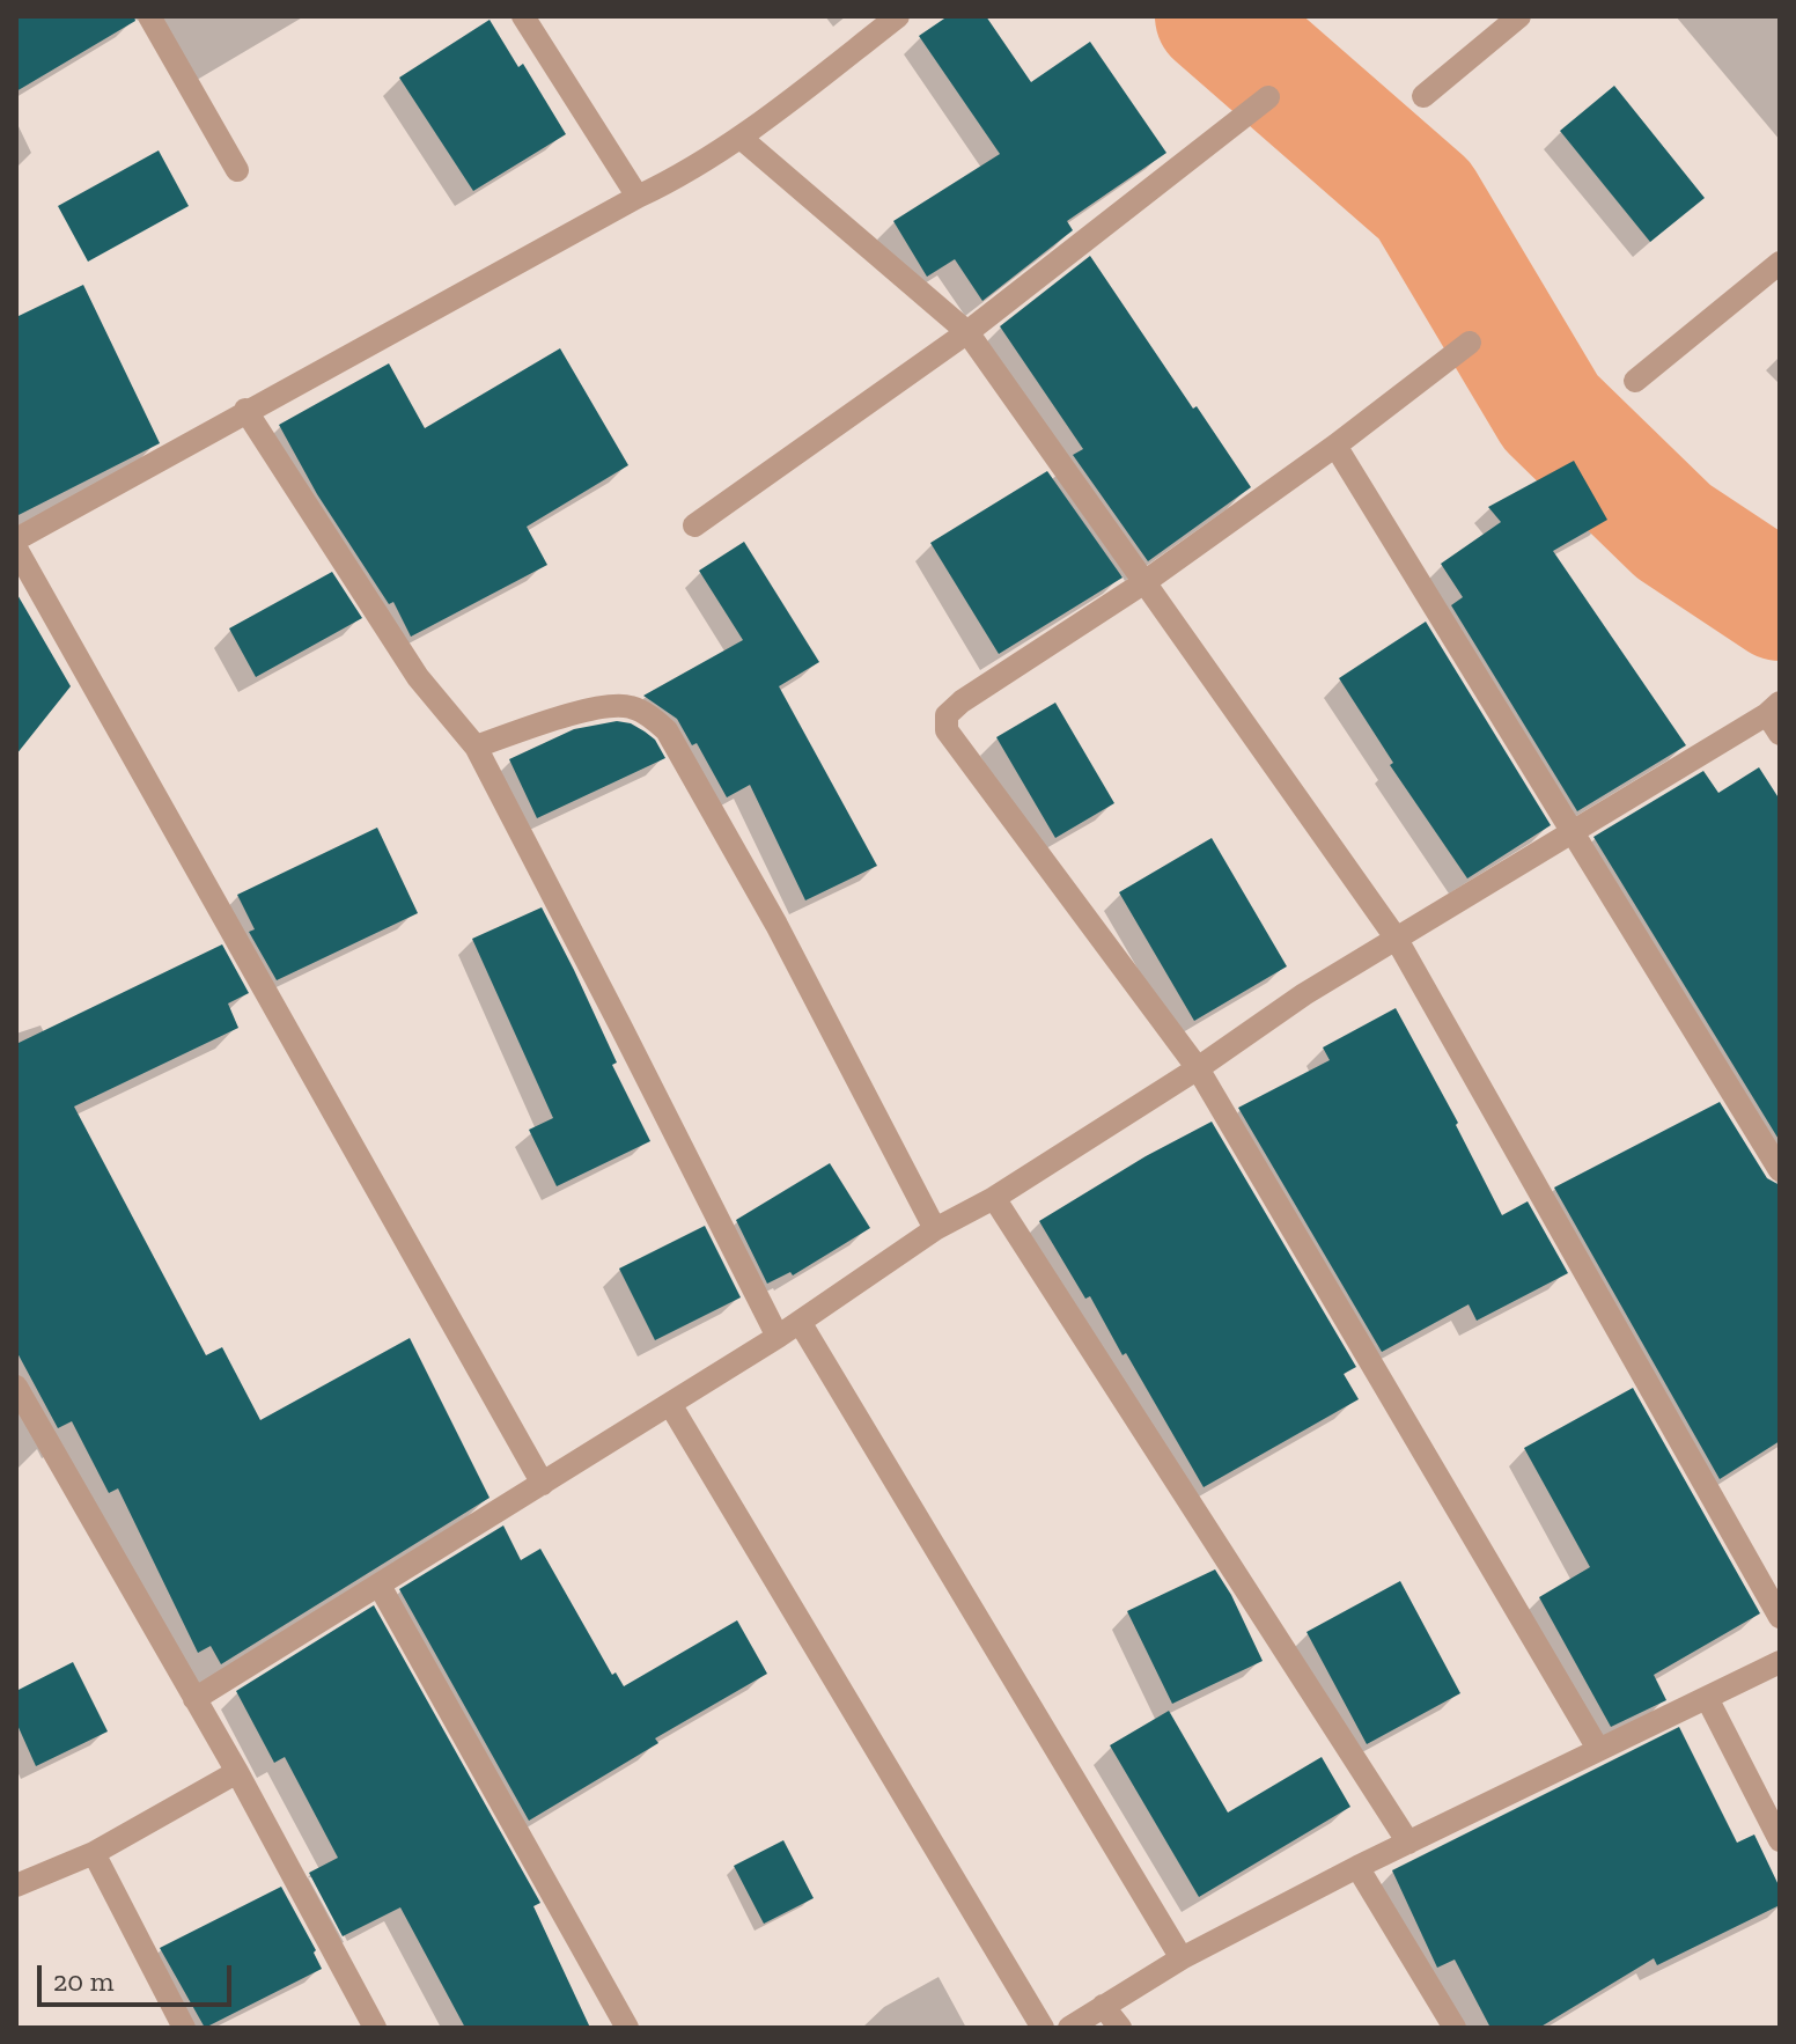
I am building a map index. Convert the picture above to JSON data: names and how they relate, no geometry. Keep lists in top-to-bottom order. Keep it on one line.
{"scale_bar":"20 m"}
